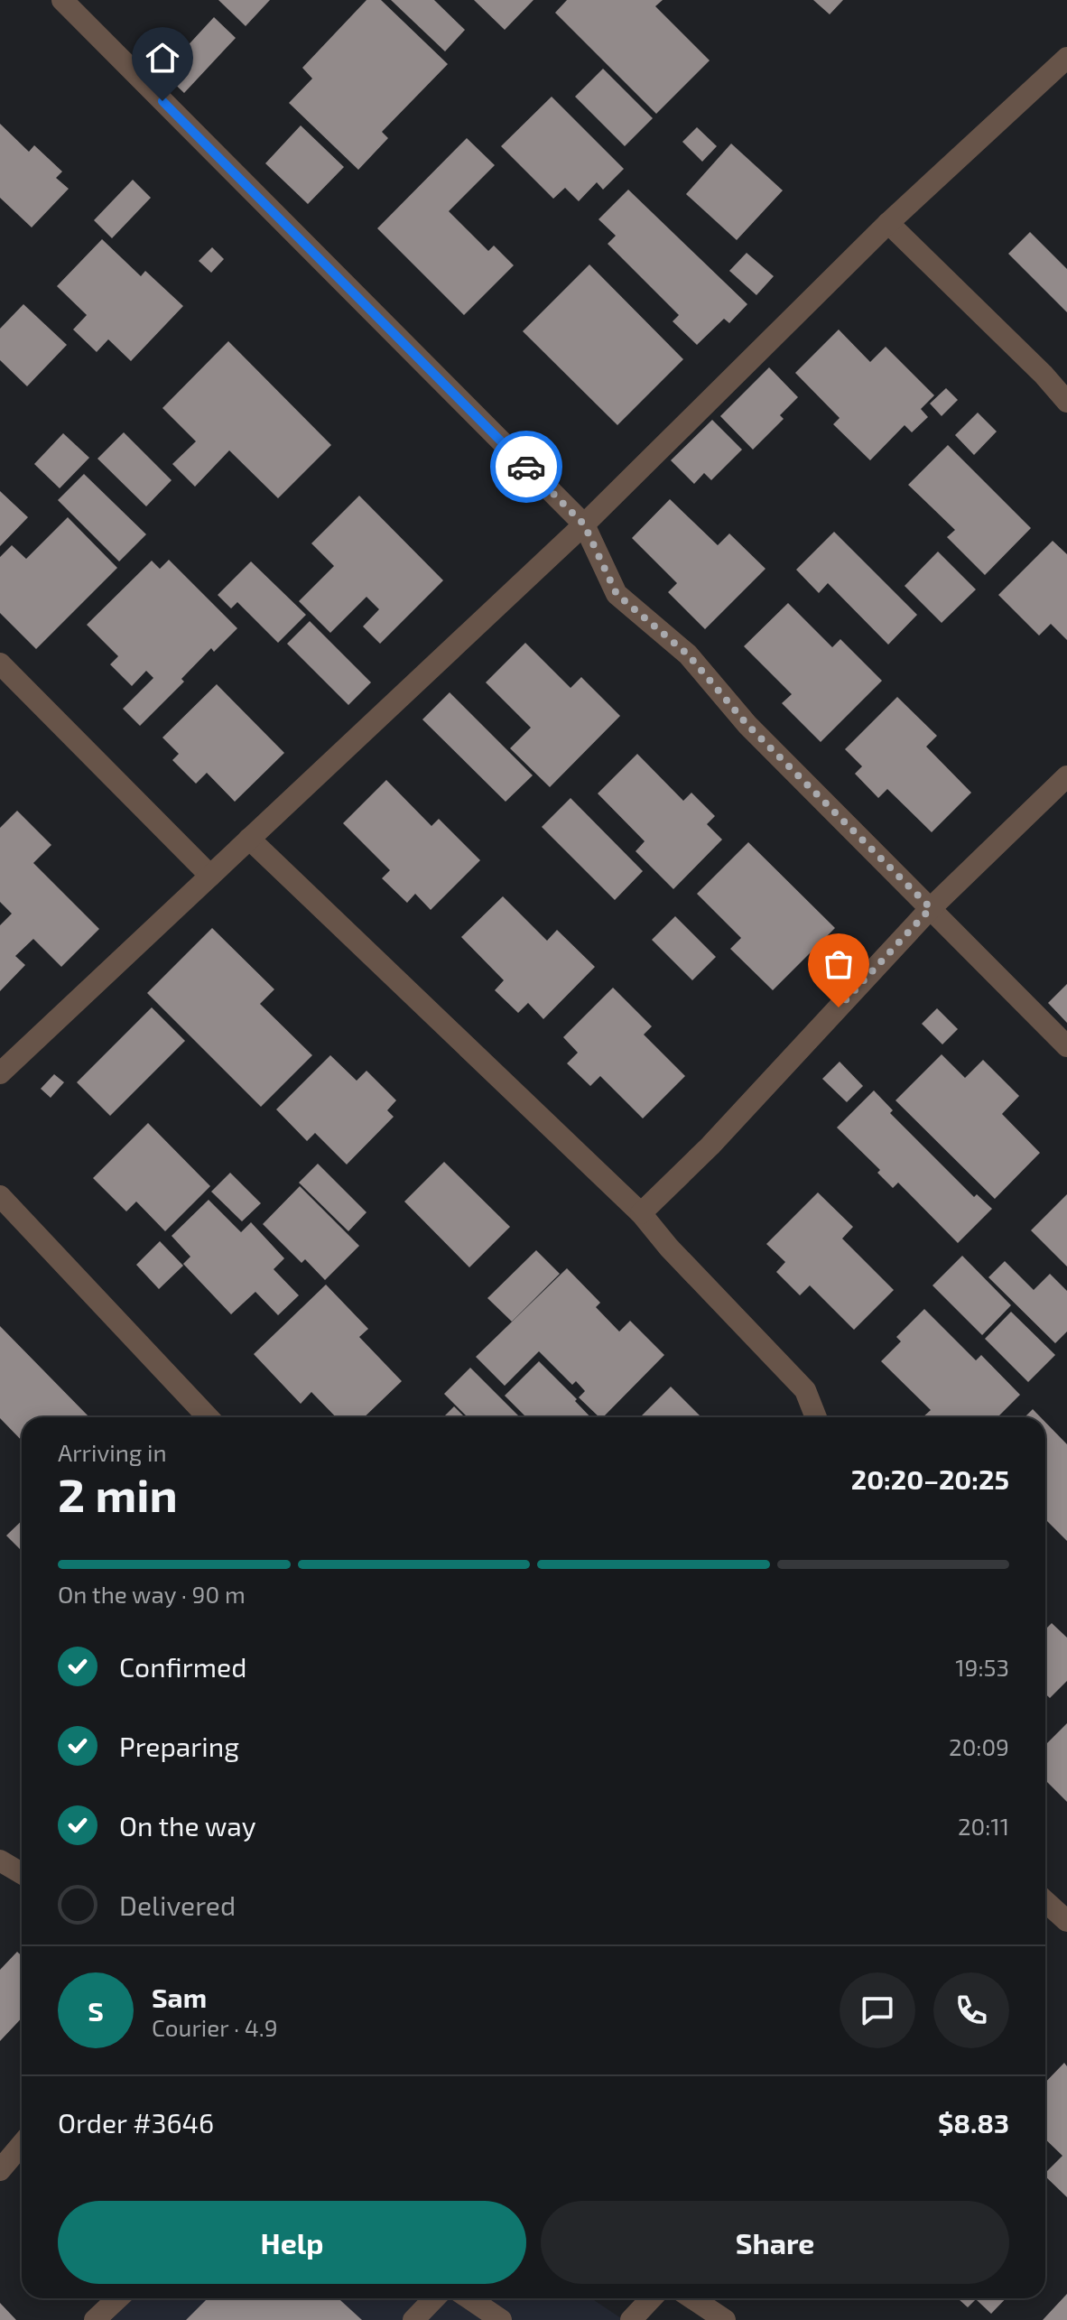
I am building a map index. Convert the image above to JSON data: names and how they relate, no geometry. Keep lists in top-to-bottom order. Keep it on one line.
{"page":{"heading":["2 min","Arriving in","20:20–20:25"],"panel":["Sam","Courier · 4.9","Order #3646","$8.83"],"bar":"On the way · 90 m","list":[["Confirmed","19:53"],["Preparing","20:09"],["On the way","20:11"],"Delivered"],"round":"S","buttons":["Help","Share"]}}
